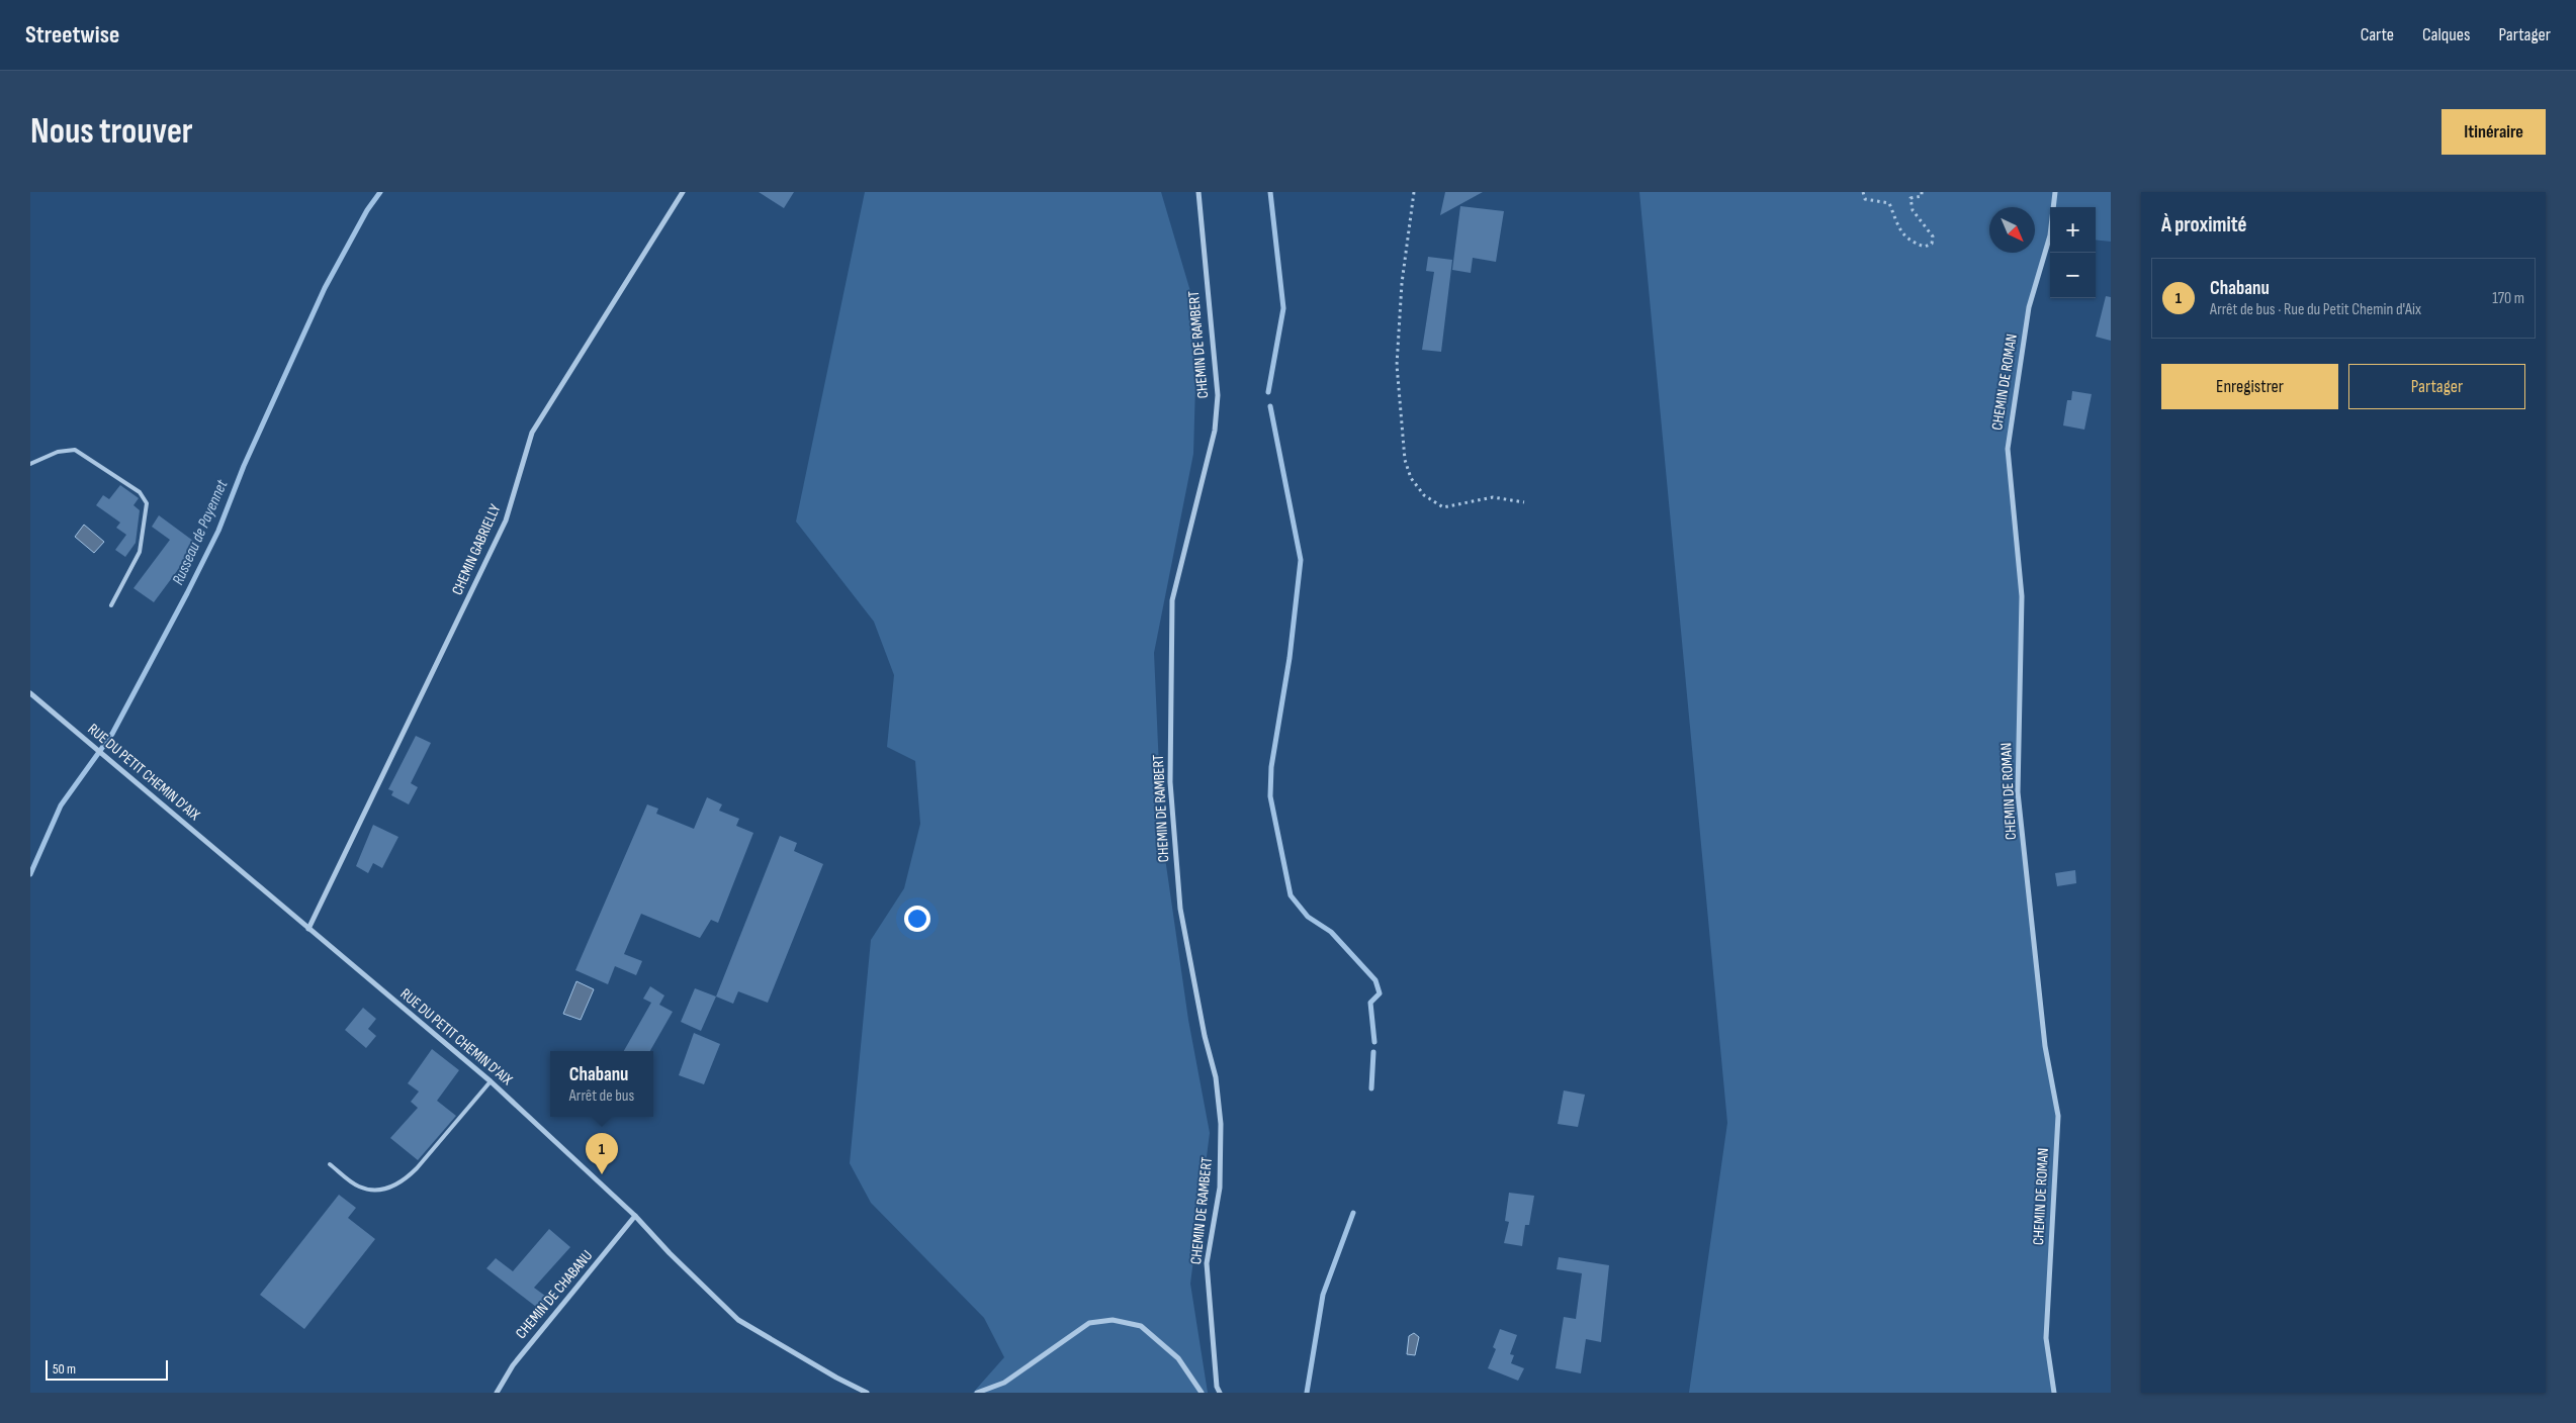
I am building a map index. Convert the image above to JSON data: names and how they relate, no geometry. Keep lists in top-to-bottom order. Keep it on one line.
{"streets":{"street":["CHEMIN DE RAMBERT","CHEMIN DE ROMAN","CHEMIN GABRIELLY","RUE DU PETIT CHEMIN D'AIX","CHEMIN DE CHABANU"]},"crossings":[["CHEMIN GABRIELLY","RUE DU PETIT CHEMIN D'AIX"],["RUE DU PETIT CHEMIN D'AIX","CHEMIN DE CHABANU"]],"water":["Russeau de Payennet"],"scale_bar":"50 m","north":"bottom right","page":{"header":"Streetwise","nav":["Carte","Calques","Partager"],"buttons":["Itinéraire",["Enregistrer","Partager"]],"title":"Nous trouver","heading":"À proximité","map_buttons":["+","−"],"list":[{"mark":"1","name":"Chabanu","note":"Arrêt de bus · Rue du Petit Chemin d'Aix","value":"170 m"}],"popup":["Chabanu","Arrêt de bus"],"pins":"1","scale":"50 m"}}
